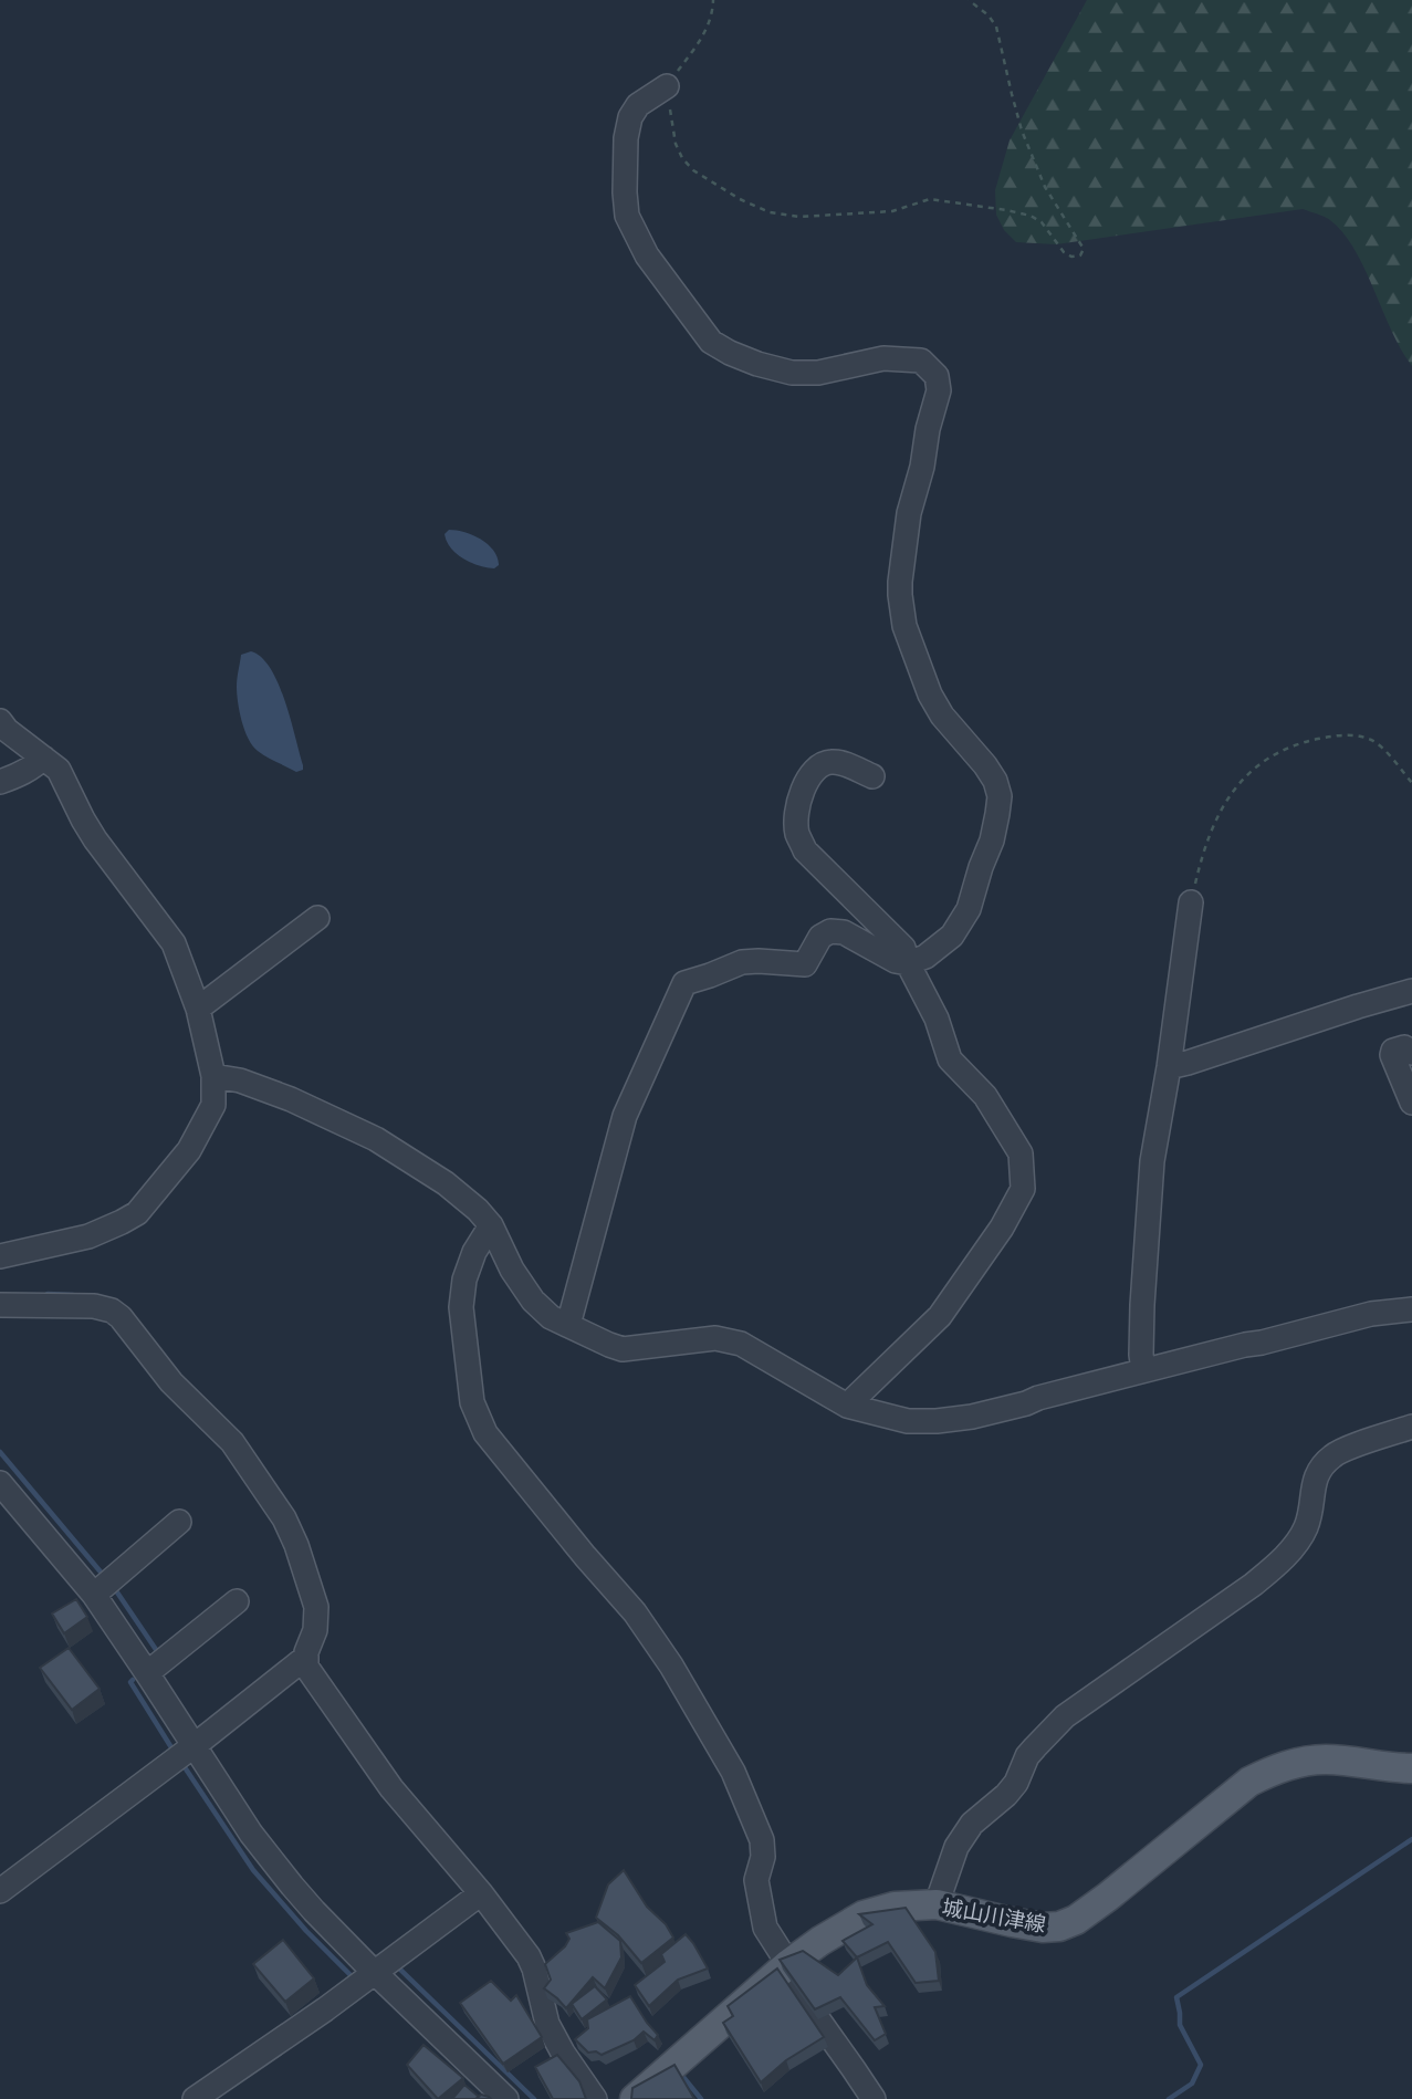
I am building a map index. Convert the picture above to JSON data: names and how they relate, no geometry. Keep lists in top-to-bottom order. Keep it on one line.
{"streets":{"main road":["城山川津線"]}}
